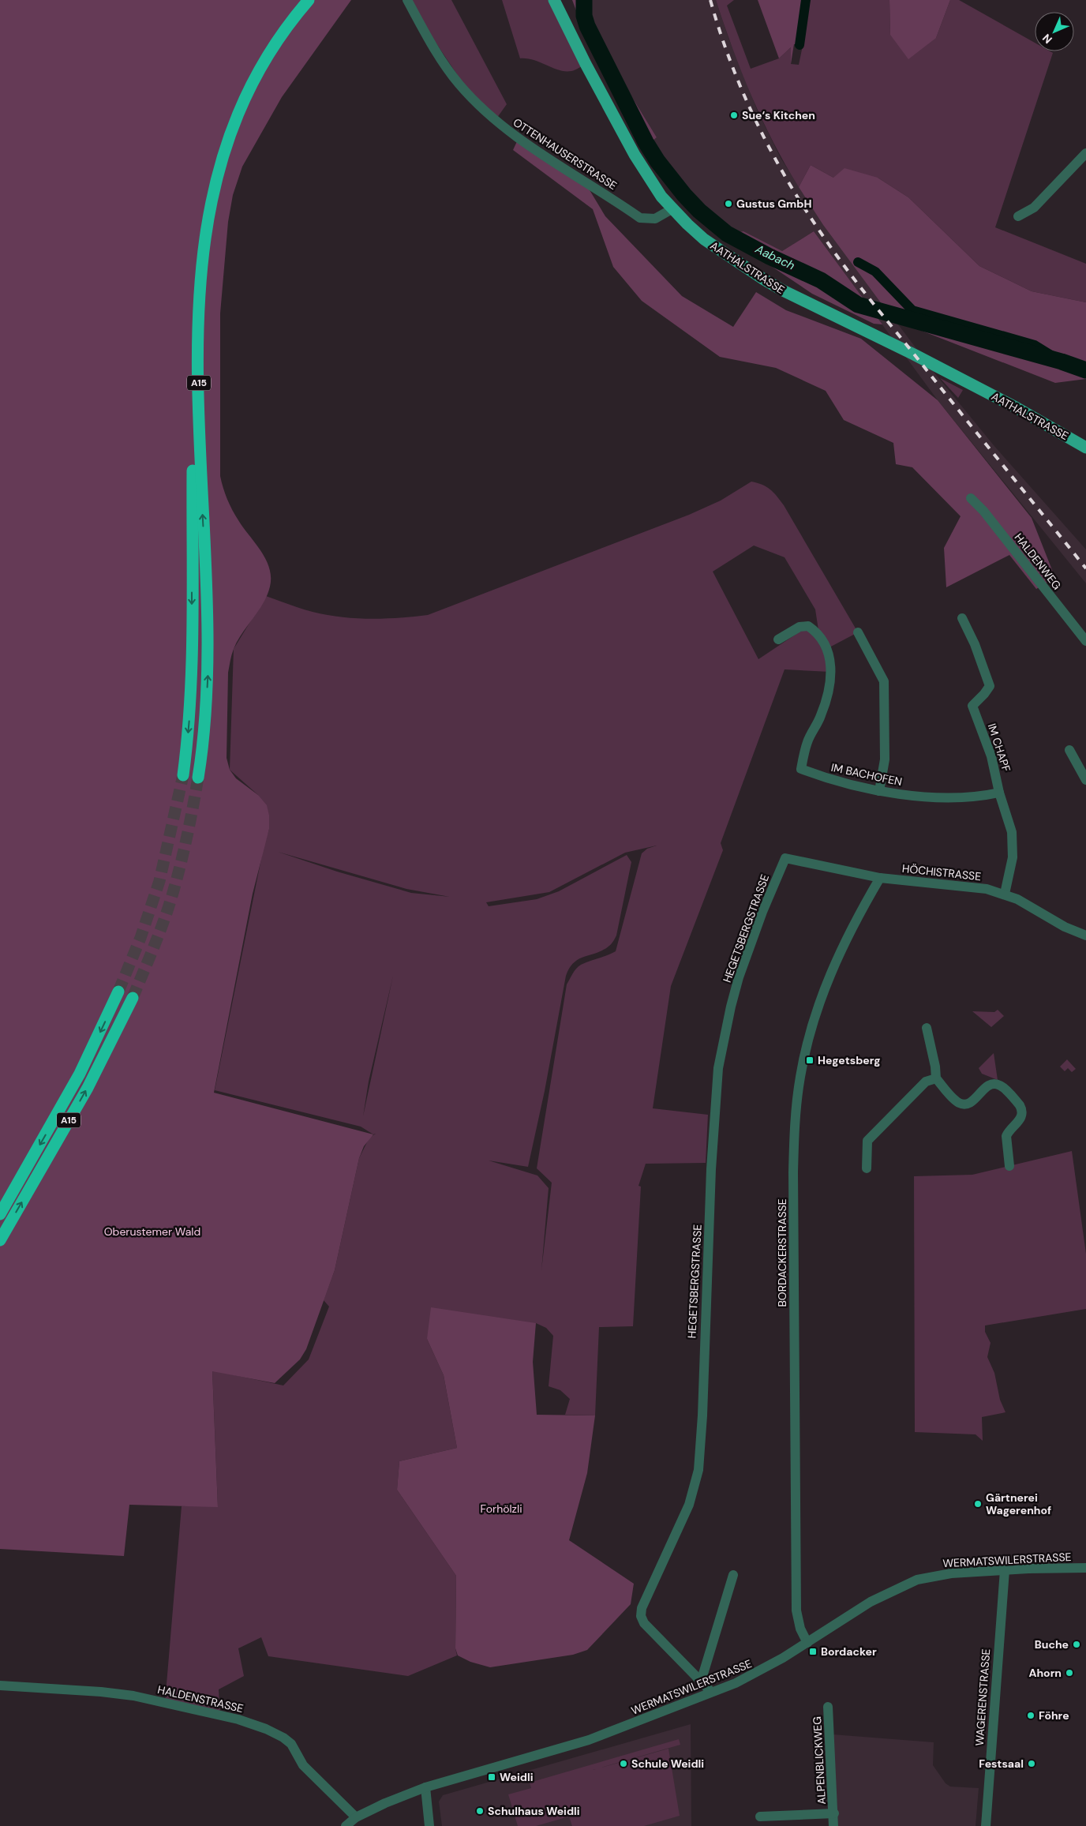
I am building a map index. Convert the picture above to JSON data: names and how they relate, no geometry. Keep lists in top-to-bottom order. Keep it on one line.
{"streets":{"highway":["A15"],"main road":["AATHALSTRASSE"],"street":["OTTENHAUSERSTRASSE","HALDENWEG","IM CHAPF","IM BACHOFEN","HÖCHISTRASSE","HEGETSBERGSTRASSE","BORDACKERSTRASSE","WERMATSWILERSTRASSE","WAGERENSTRASSE","HALDENSTRASSE","ALPENBLICKWEG"]},"crossings":[["OTTENHAUSERSTRASSE","AATHALSTRASSE"],["IM CHAPF","IM BACHOFEN"],["IM CHAPF","HÖCHISTRASSE"],["HÖCHISTRASSE","HEGETSBERGSTRASSE"],["HÖCHISTRASSE","BORDACKERSTRASSE"],["HEGETSBERGSTRASSE","WERMATSWILERSTRASSE"],["BORDACKERSTRASSE","WERMATSWILERSTRASSE"],["WERMATSWILERSTRASSE","WAGERENSTRASSE"],["WERMATSWILERSTRASSE","HALDENSTRASSE"]],"water":["Aabach"],"parks":["Oberustemer Wald","Forhölzli"],"places":{"other":["Sue‘s Kitchen","Gustus GmbH","Gärtnerei Wagerenhof","Buche","Ahorn","Föhre","Schule Weidli","Festsaal","Schulhaus Weidli"],"transit":["Hegetsberg","Bordacker","Weidli"]},"north":"bottom left"}
